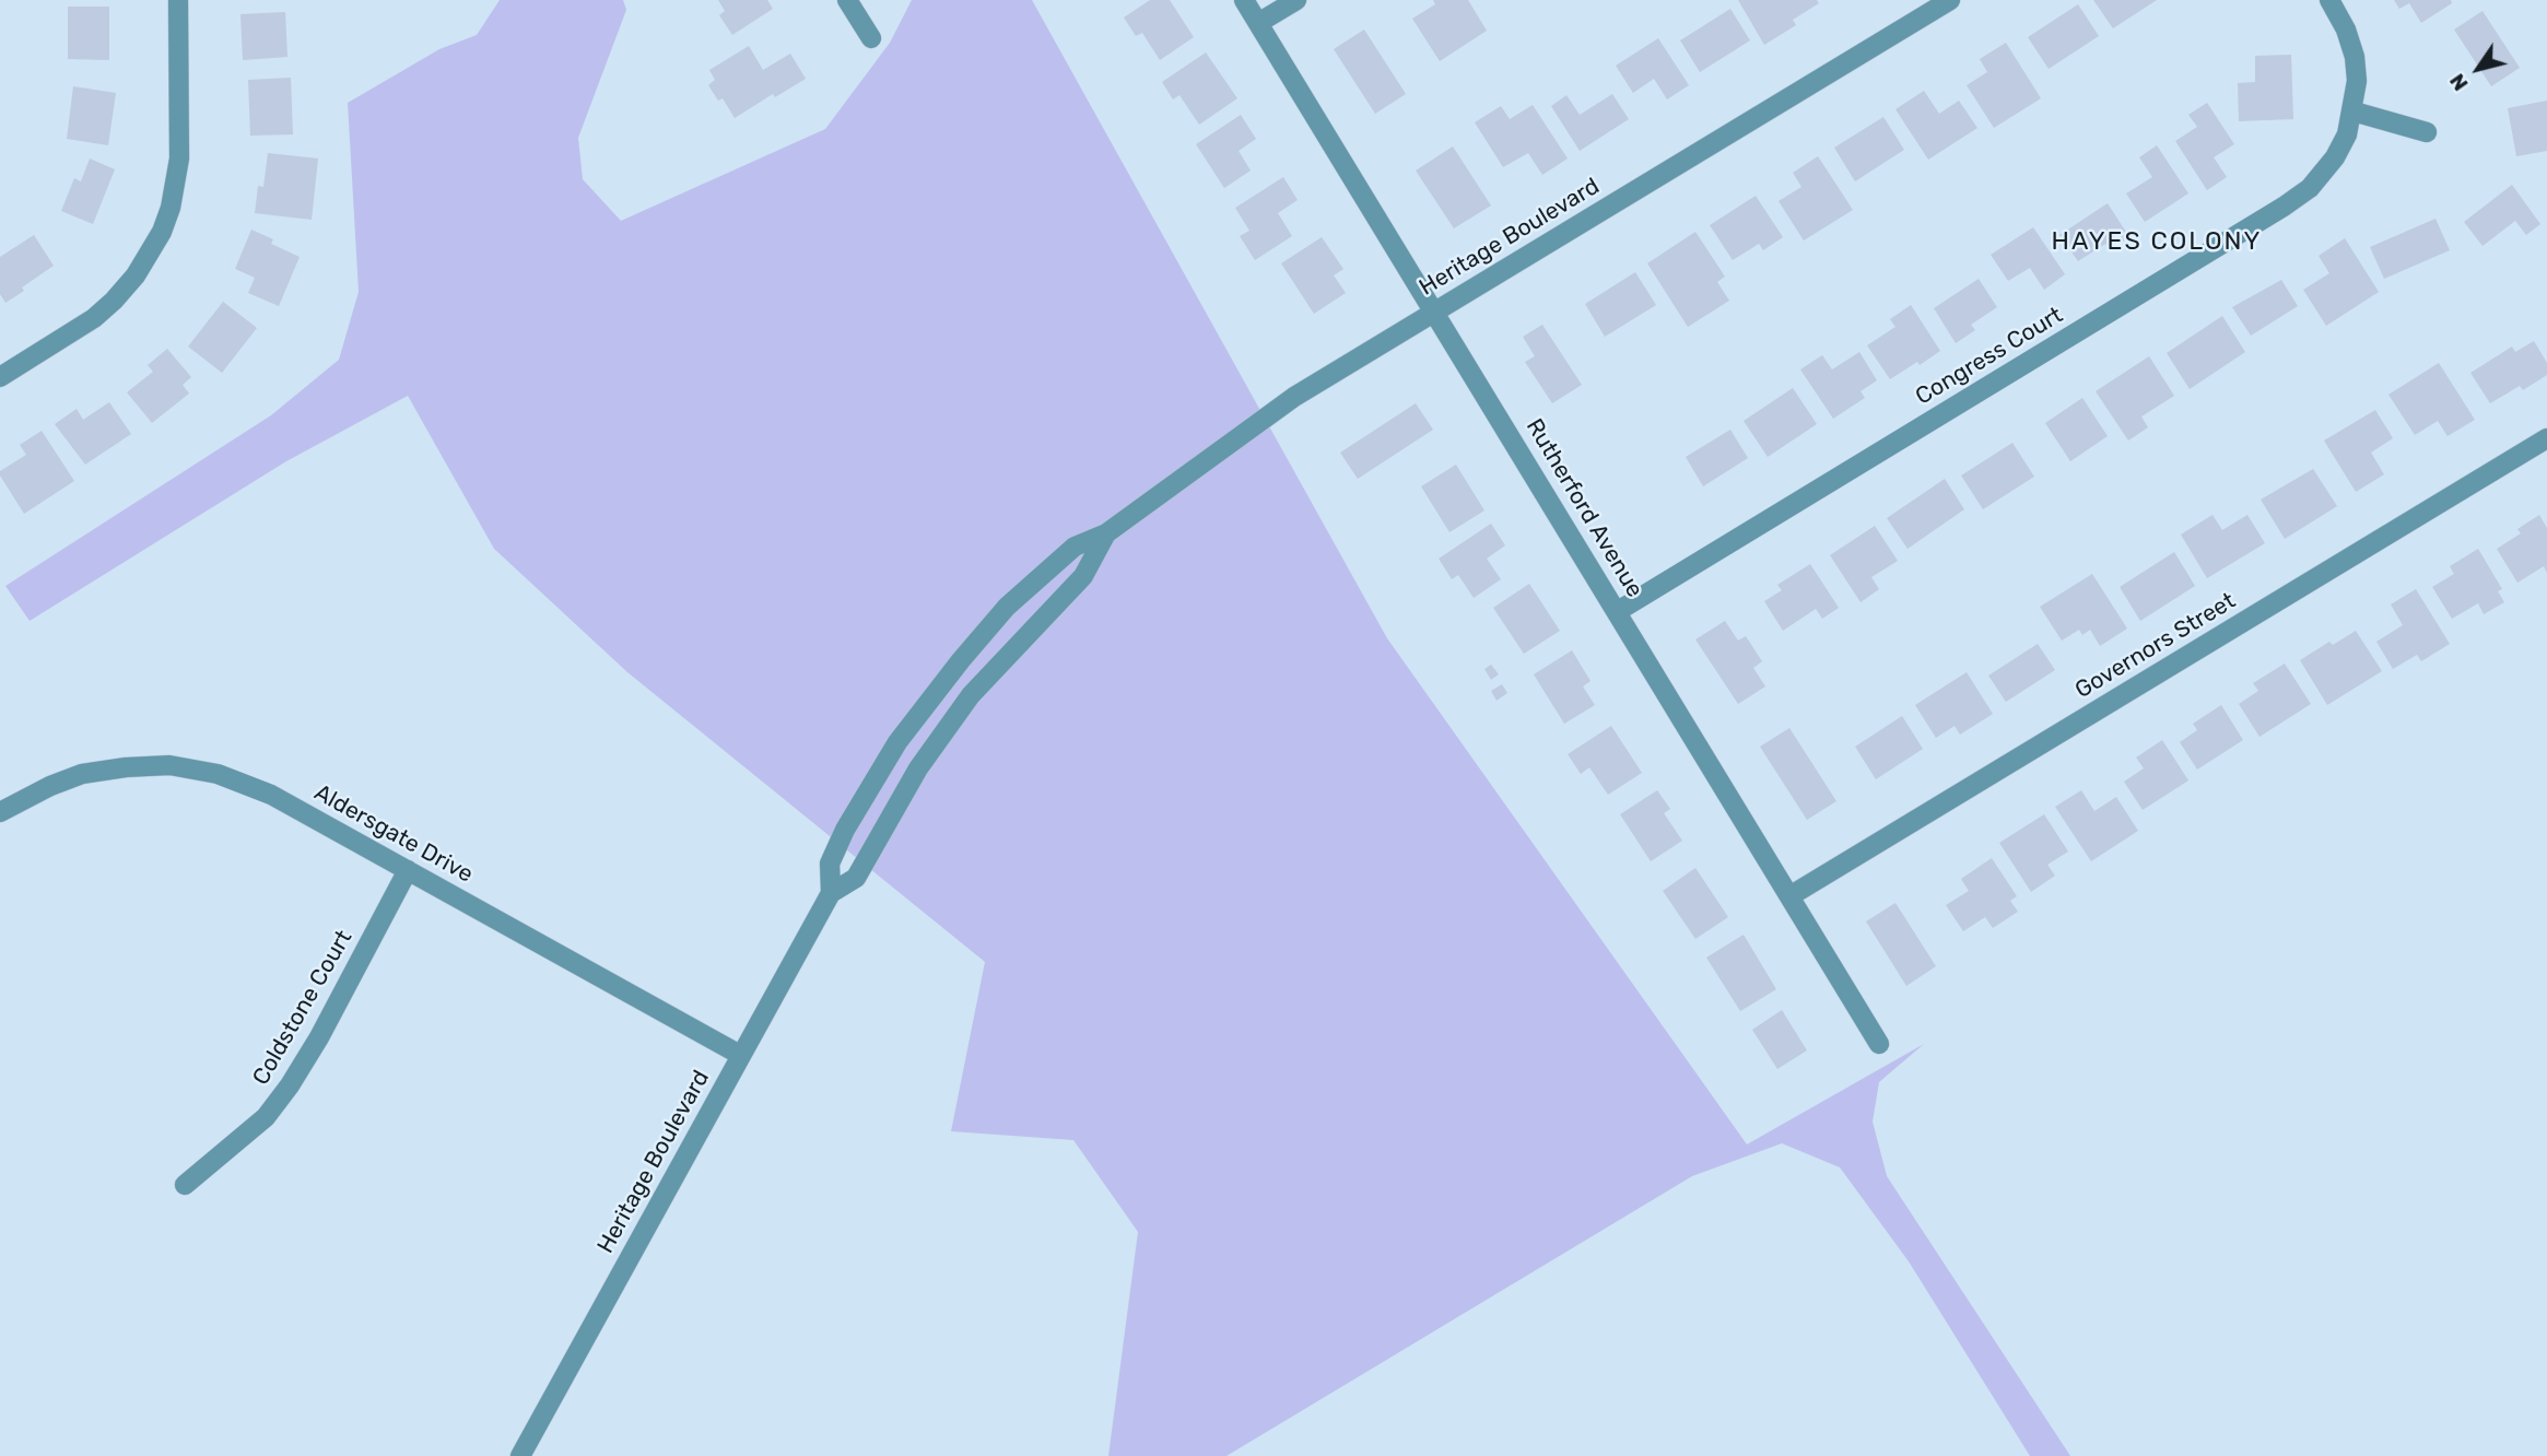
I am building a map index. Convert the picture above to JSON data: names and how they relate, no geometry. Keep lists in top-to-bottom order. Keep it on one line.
{"streets":{"street":["Heritage Boulevard","Congress Court","Rutherford Avenue","Governors Street","Aldersgate Drive","Coldstone Court"]},"crossings":[["Heritage Boulevard","Rutherford Avenue"],["Heritage Boulevard","Aldersgate Drive"],["Congress Court","Rutherford Avenue"],["Rutherford Avenue","Governors Street"],["Aldersgate Drive","Coldstone Court"]],"districts":["HAYES COLONY"],"north":"bottom left"}
